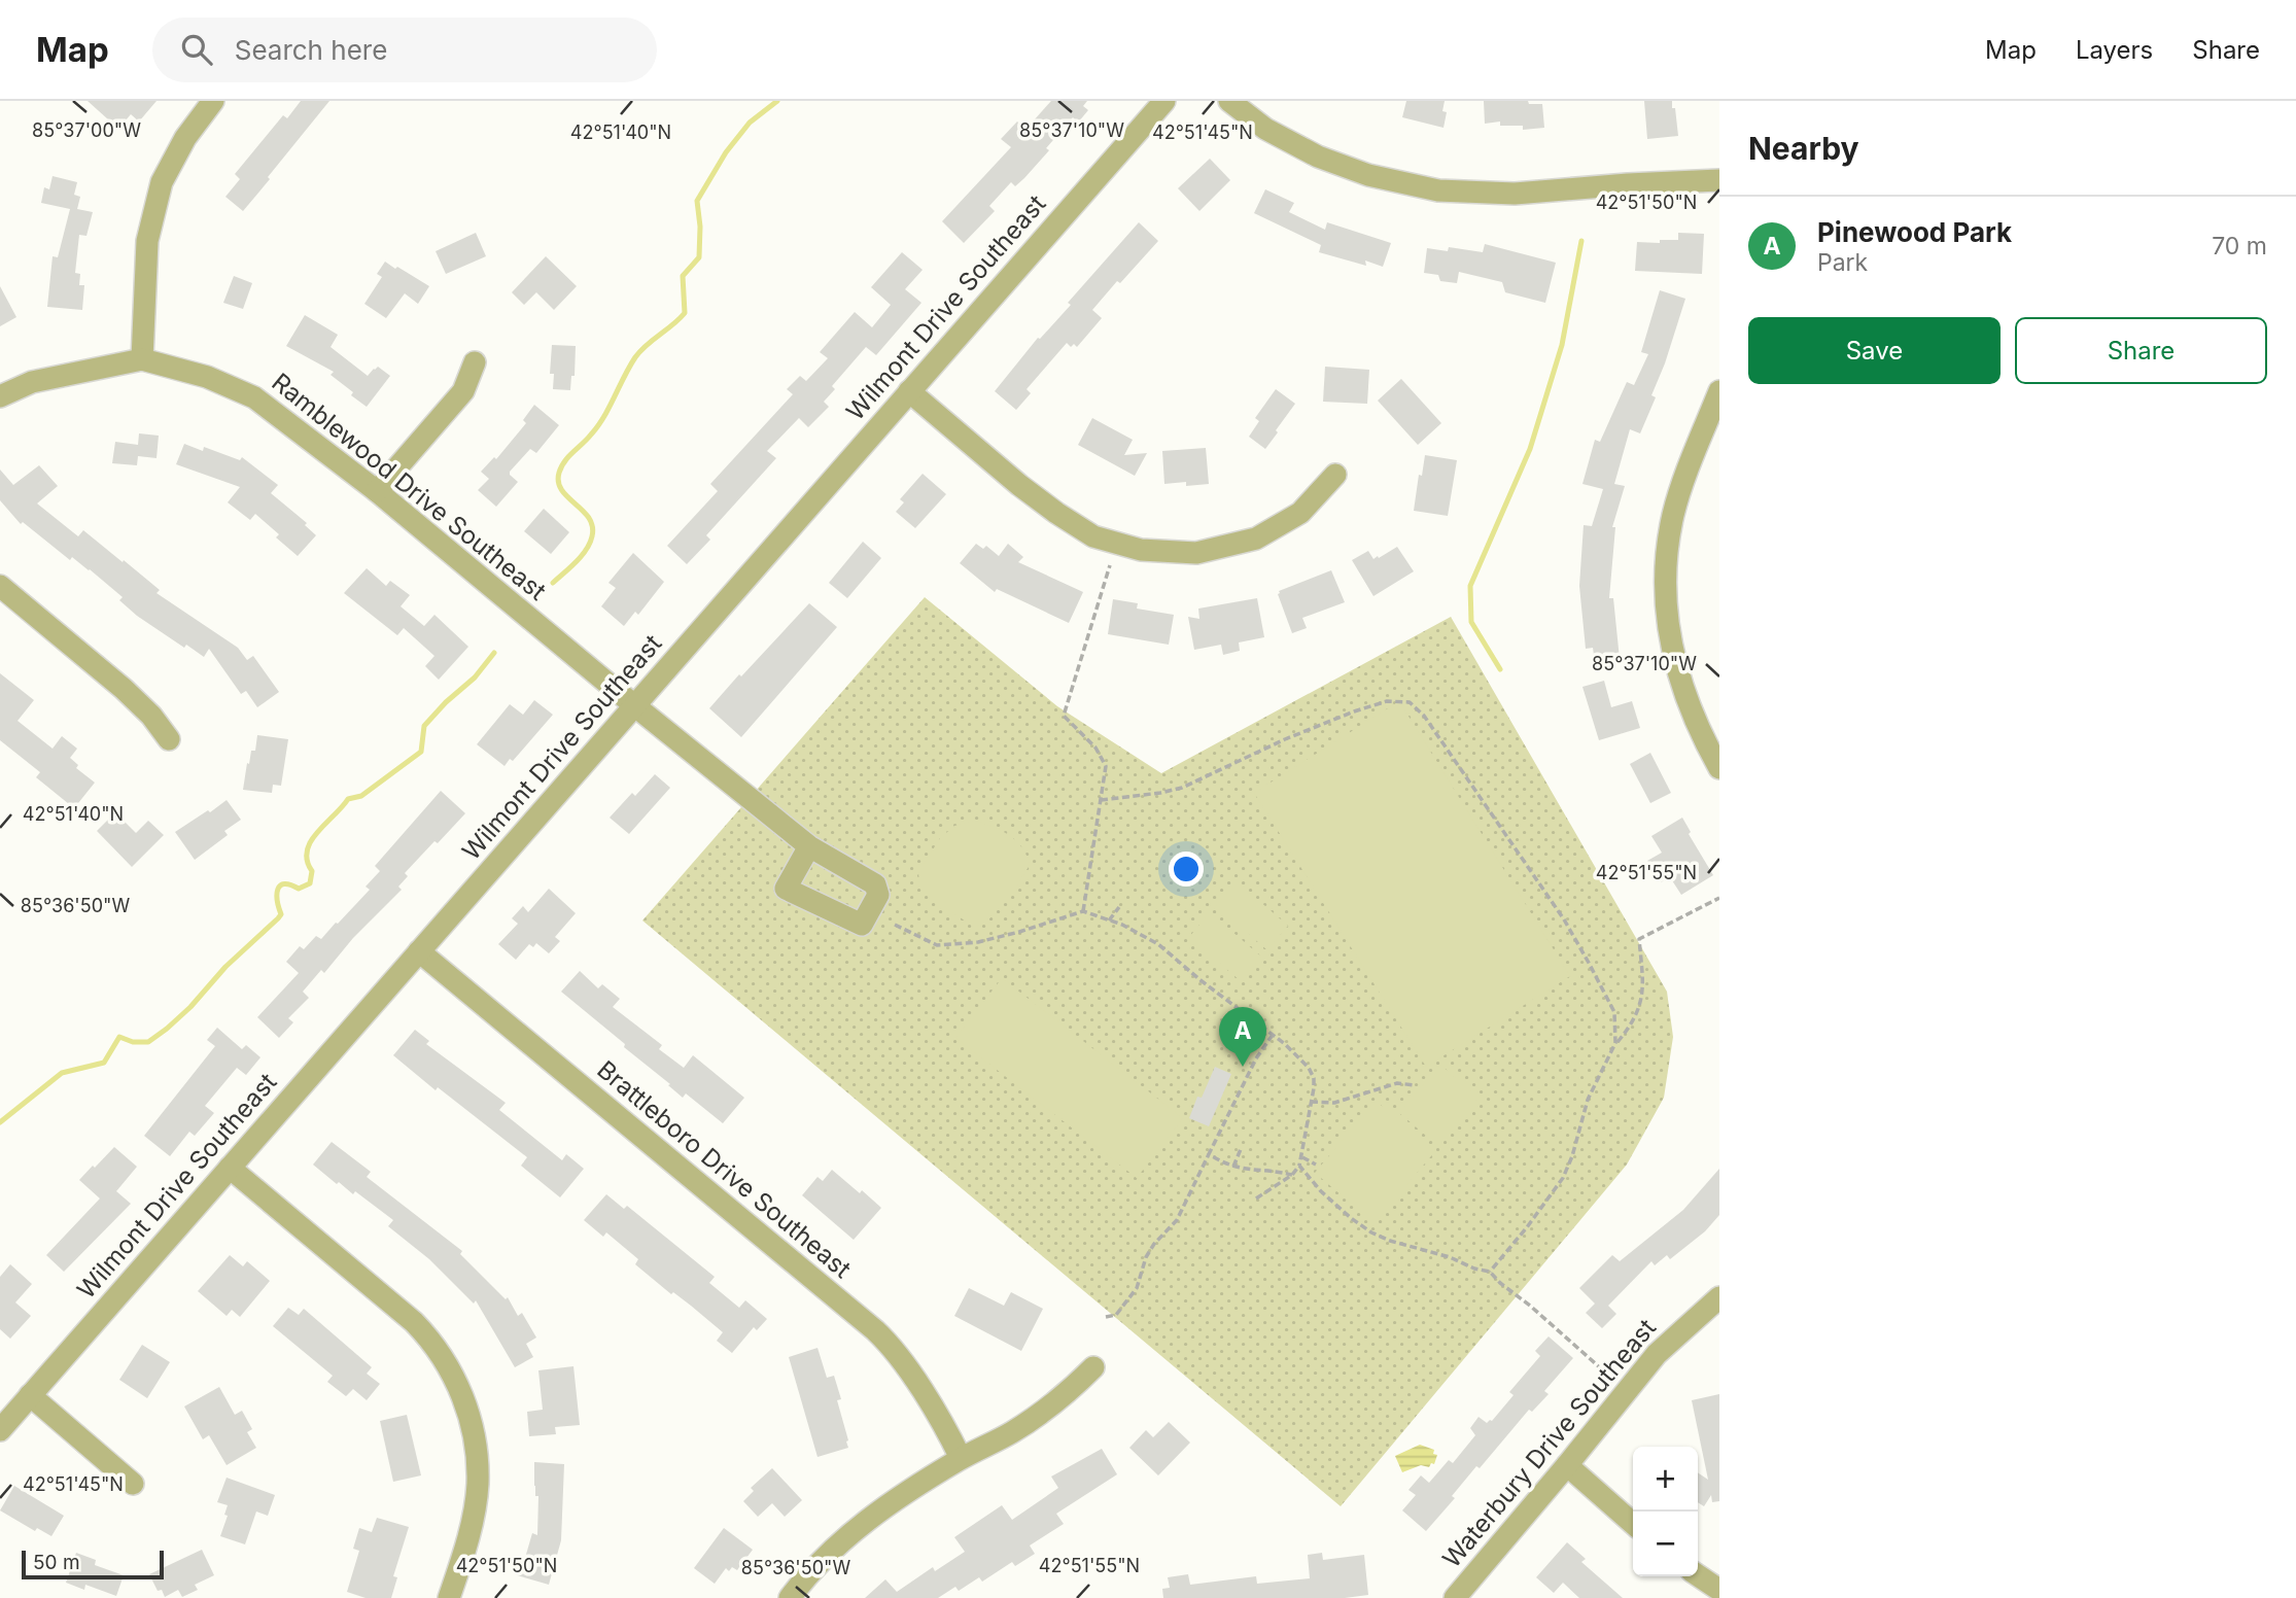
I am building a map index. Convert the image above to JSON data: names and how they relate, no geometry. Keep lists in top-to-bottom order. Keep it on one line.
{"streets":{"street":["Wilmont Drive Southeast","Ramblewood Drive Southeast","Brattleboro Drive Southeast","Waterbury Drive Southeast"]},"crossings":[["Wilmont Drive Southeast","Ramblewood Drive Southeast"],["Wilmont Drive Southeast","Brattleboro Drive Southeast"]],"scale_bar":"50 m","page":{"header":"Map","search":"Search here","nav":["Map","Layers","Share"],"heading":"Nearby","list":[{"mark":"A","name":"Pinewood Park","note":"Park","value":"70 m"}],"buttons":["Save","Share"],"pins":"A","map_buttons":["+","−"],"scale":"50 m"},"coordinates":["85°37'00\"W","85°37'10\"W","42°51'40\"N","42°51'45\"N","42°51'50\"N","42°51'55\"N","85°36'50\"W"]}
